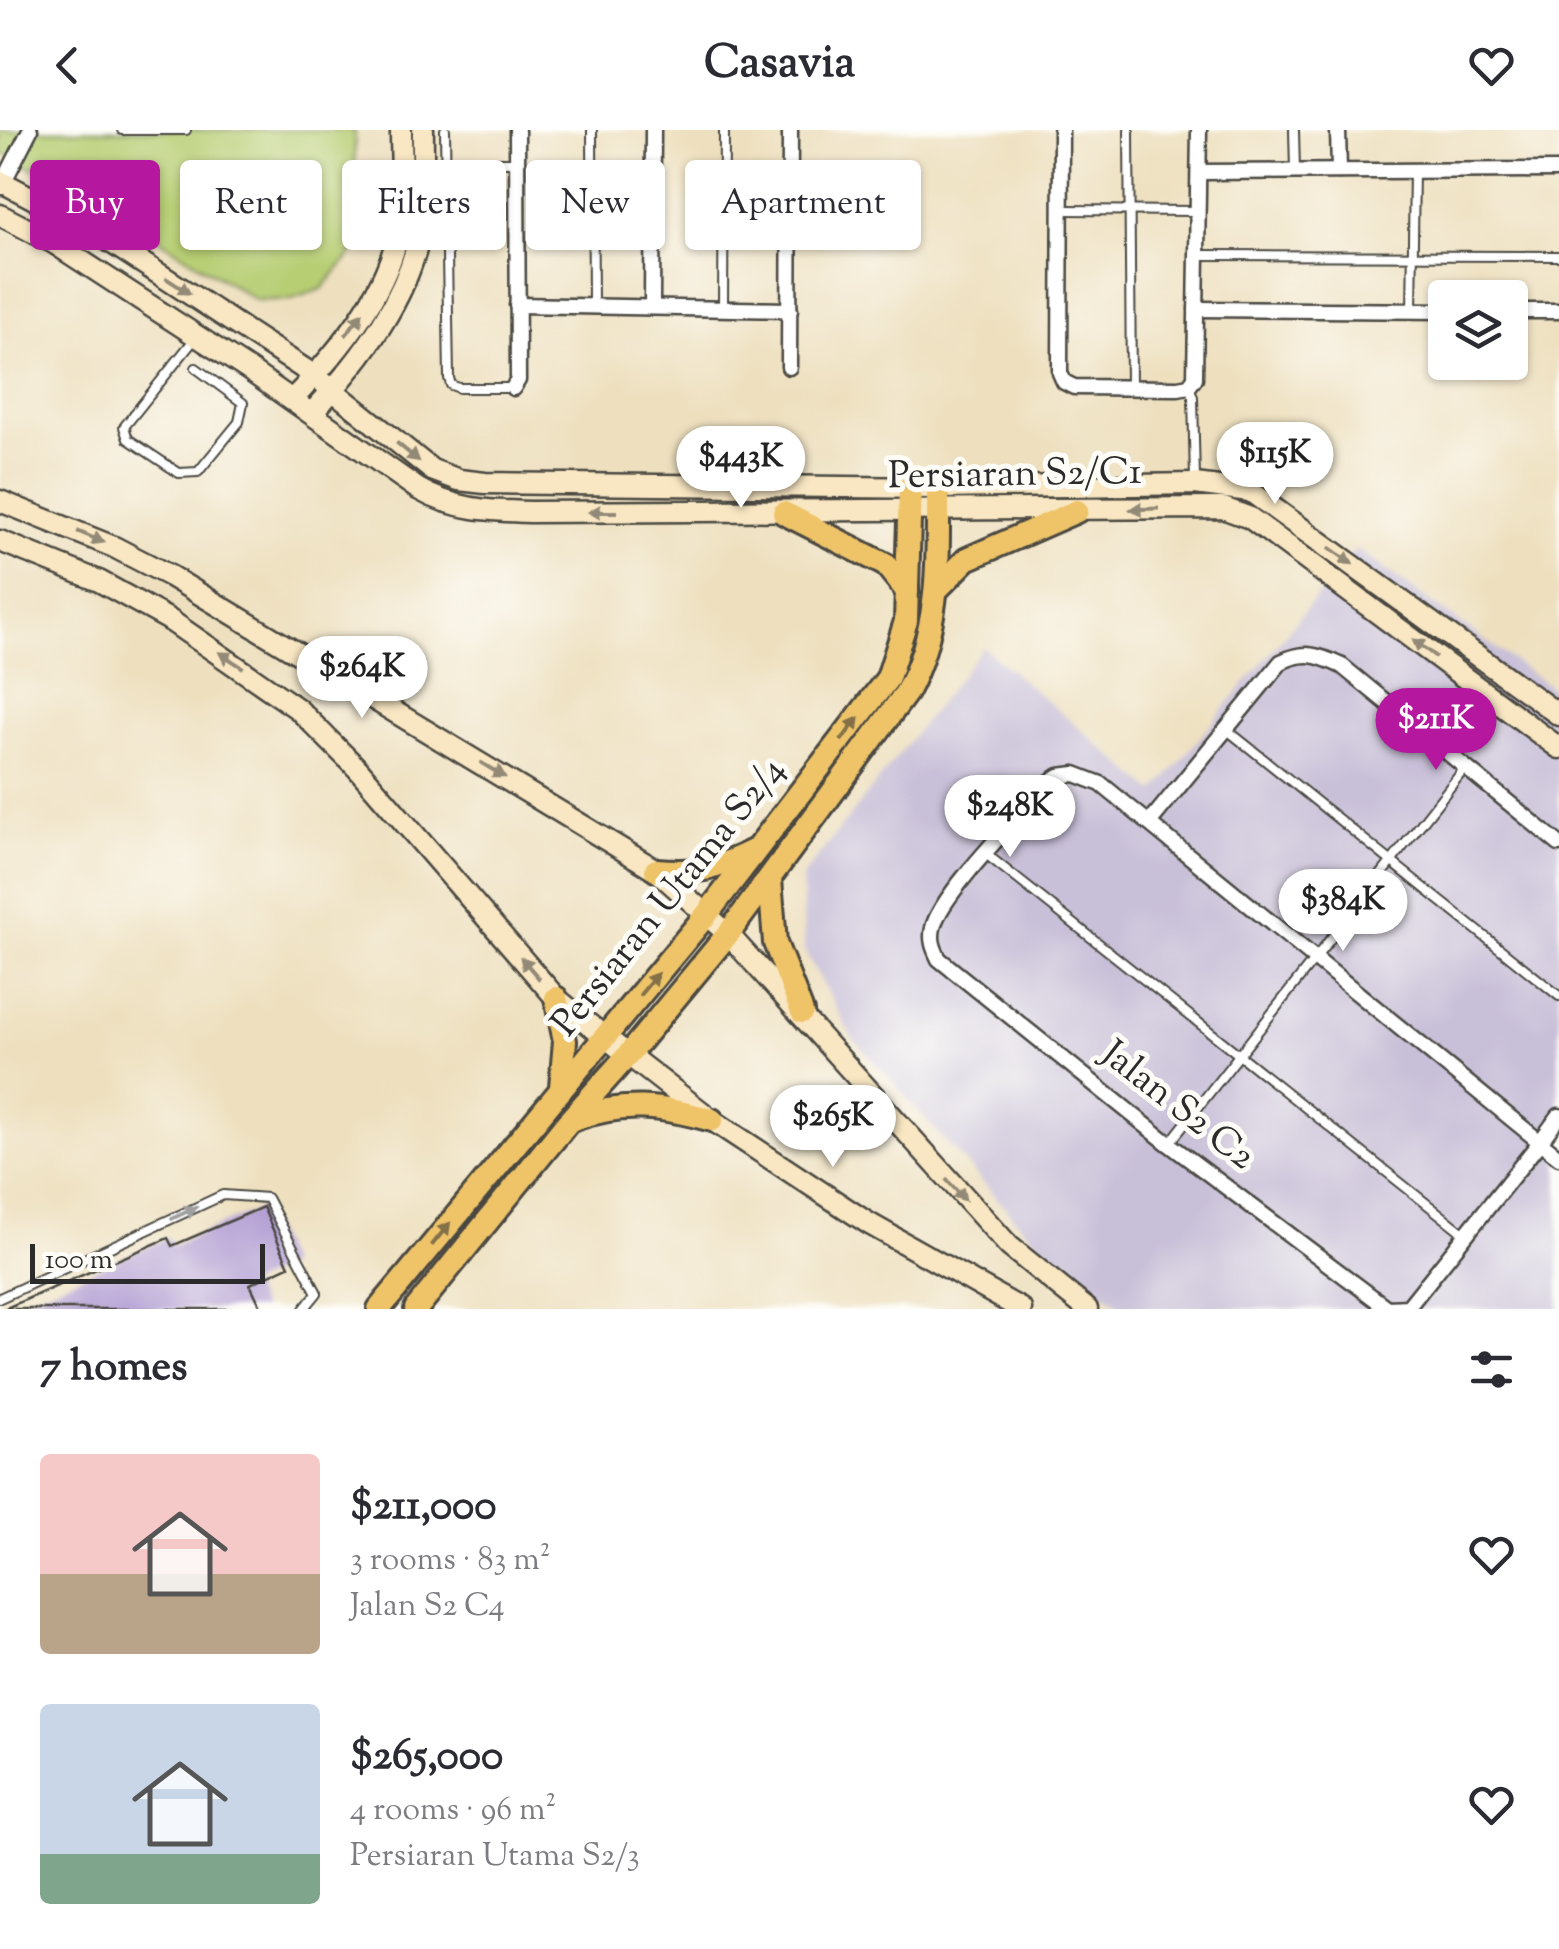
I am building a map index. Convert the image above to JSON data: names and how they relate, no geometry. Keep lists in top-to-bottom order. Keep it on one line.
{"streets":{"main road":["Persiaran S2/C1","Persiaran Utama S2/4"],"street":["Jalan S2 C2"]},"crossings":[["Persiaran S2/C1","Persiaran Utama S2/4"]],"scale_bar":"100 m","page":{"header":"Casavia","chip":["Buy","Rent","Filters","New","Apartment"],"price":["$115K","$443K","$264K","$211K","$248K","$384K","$265K"],"scale":"100 m","heading":"7 homes","list":[{"name":"$211,000","note":"3 rooms · 83 m² · Jalan S2 C4"},{"name":"$265,000","note":"4 rooms · 96 m² · Persiaran Utama S2/3"}]}}
